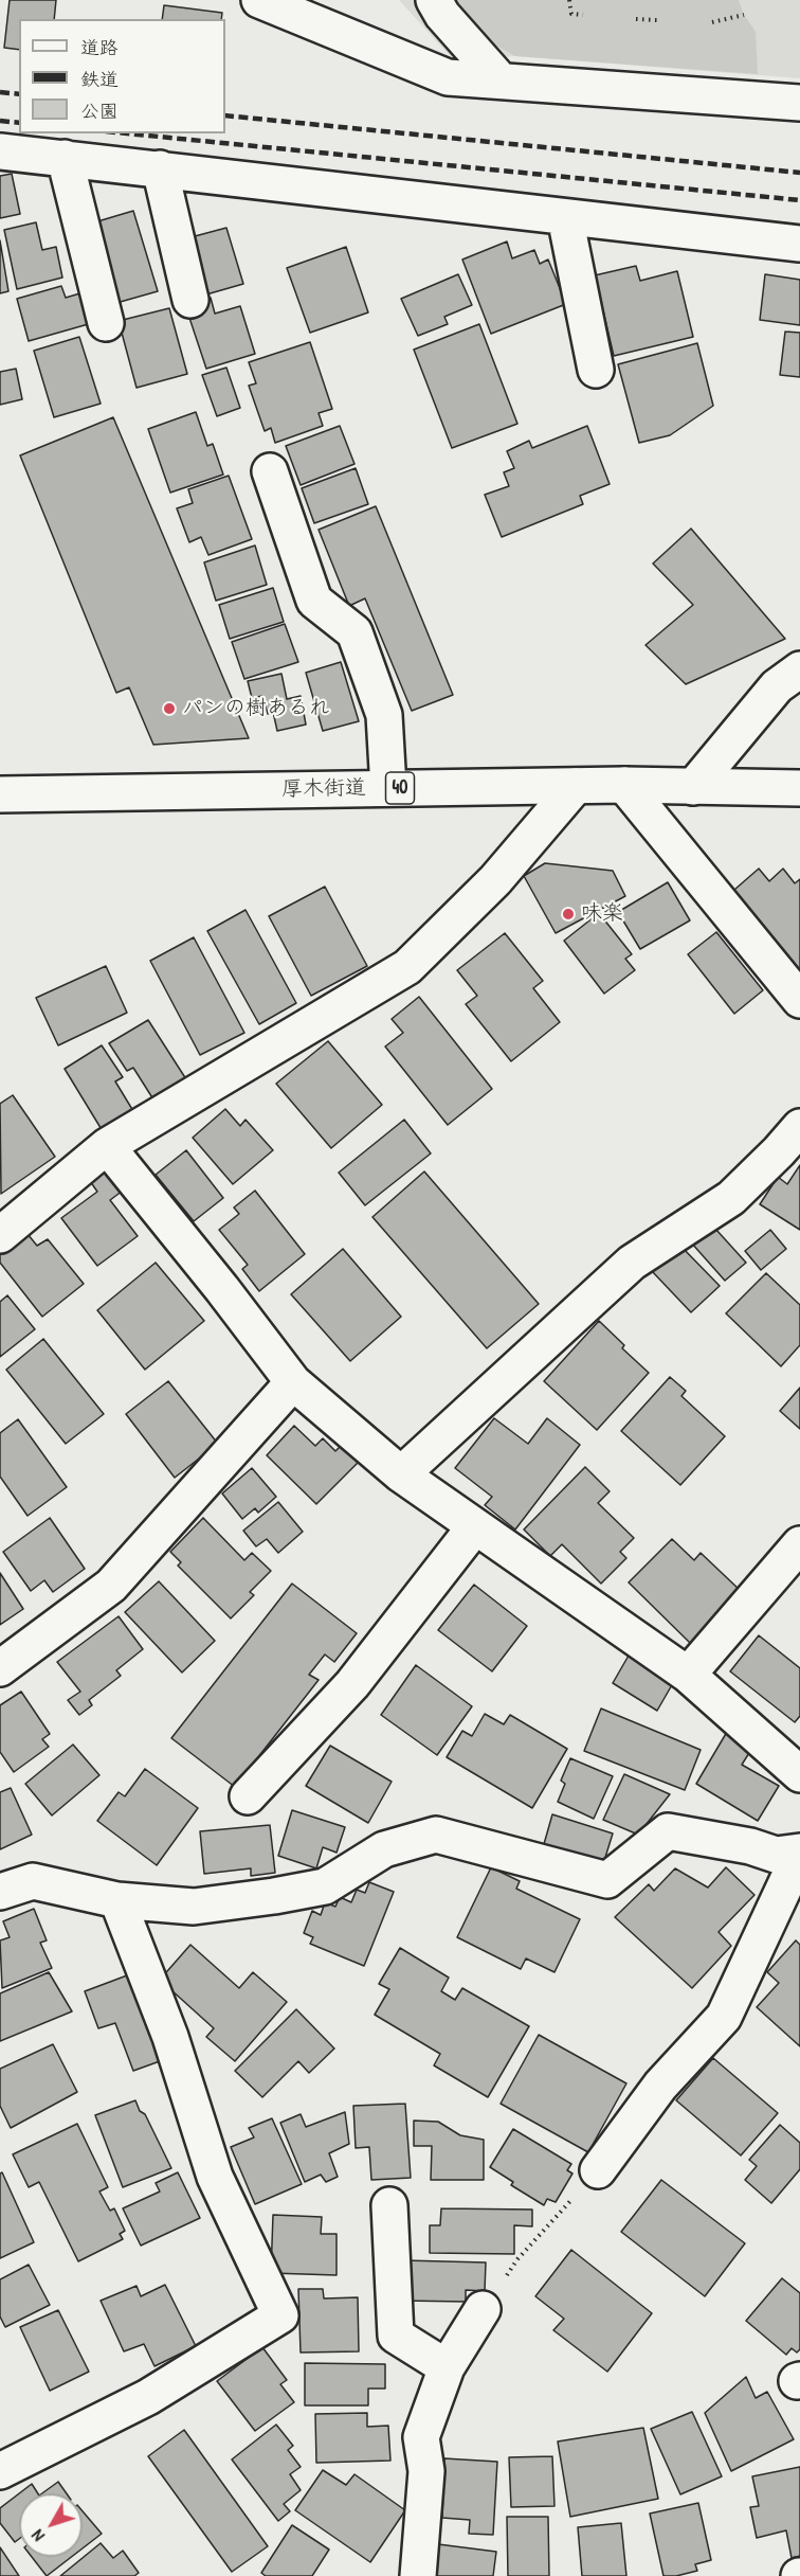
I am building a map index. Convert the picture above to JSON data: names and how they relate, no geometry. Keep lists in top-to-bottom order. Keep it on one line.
{"streets":{"street":["40","厚木街道"]},"places":["パンの樹あるれ","味楽"],"legend":["道路","鉄道","公園"],"north":"bottom left"}
